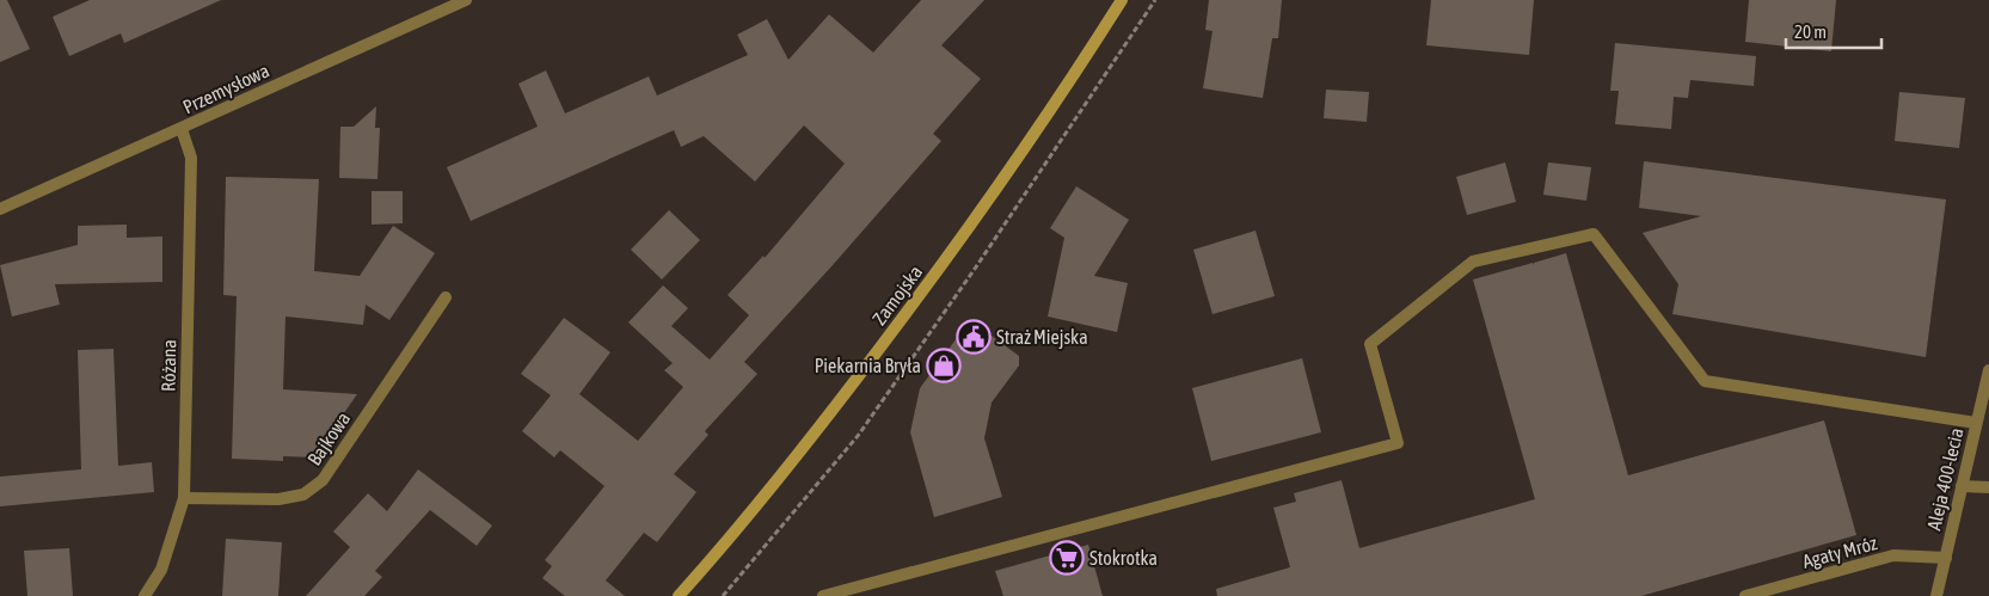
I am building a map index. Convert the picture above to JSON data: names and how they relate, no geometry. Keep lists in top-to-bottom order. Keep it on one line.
{"streets":{"street":["Przemysłowa","Zamojska","Różana","Bajkowa","Aleja 400-lecia","Agaty Mróz"]},"crossings":[["Przemysłowa","Różana"],["Różana","Bajkowa"],["Aleja 400-lecia","Agaty Mróz"]],"places":{"public building":["Straż Miejska"],"shop":["Piekarnia Bryła"],"supermarket":["Stokrotka"]},"scale_bar":"20 m"}
